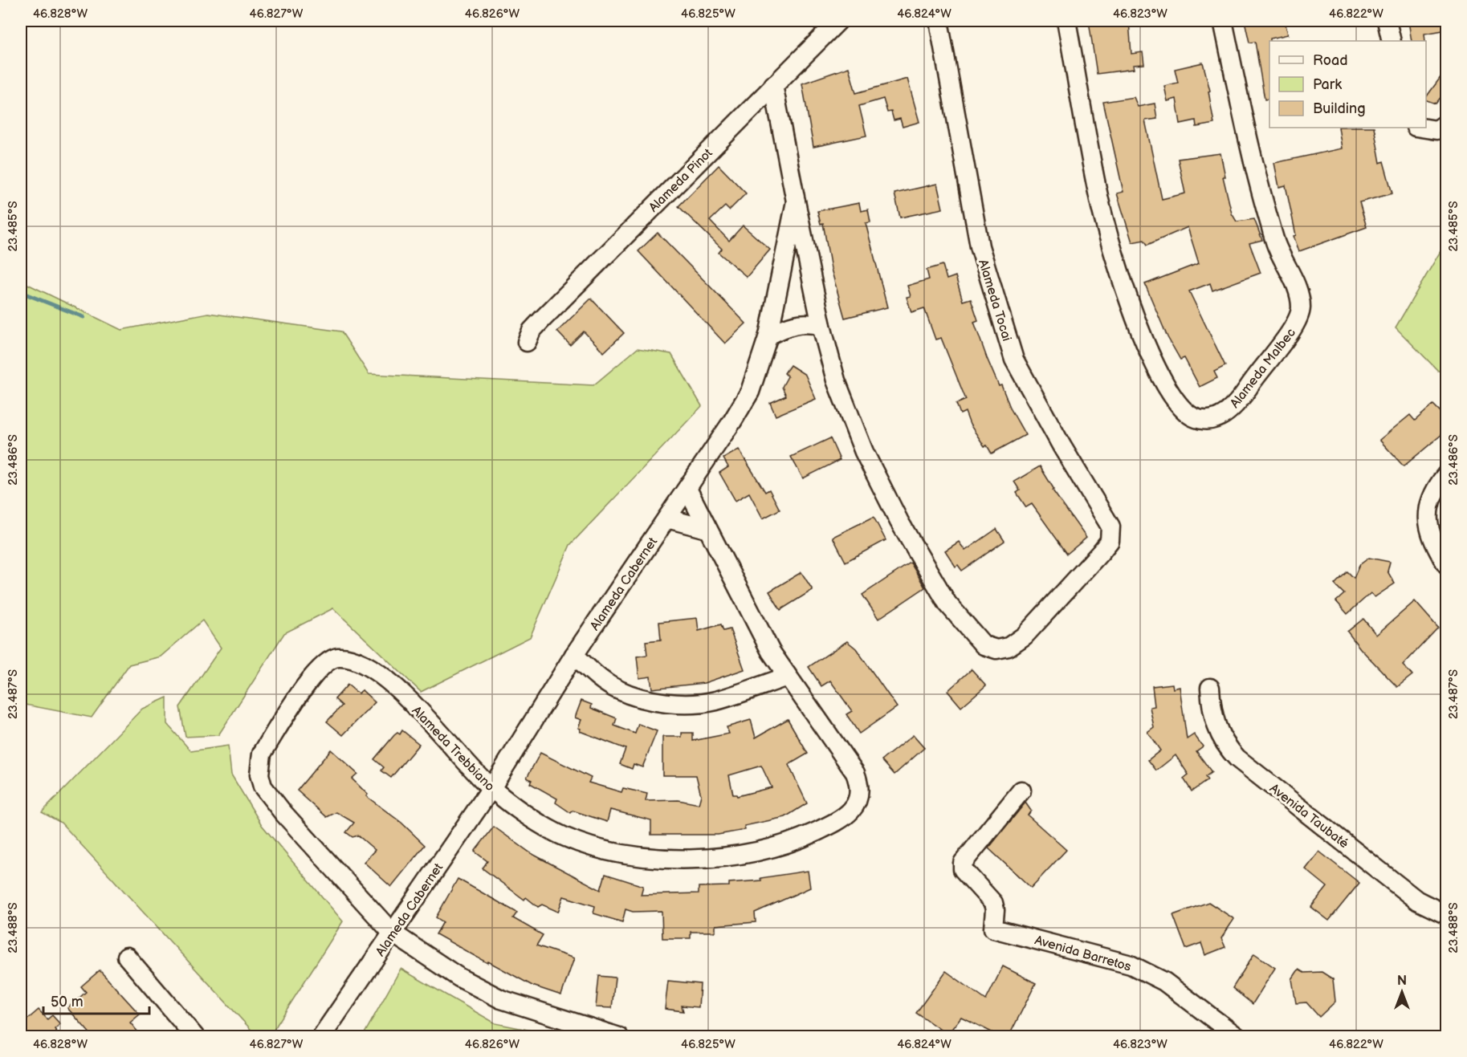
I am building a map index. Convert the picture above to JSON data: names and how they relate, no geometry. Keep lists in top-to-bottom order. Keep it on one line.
{"streets":{"street":["Alameda Pinot","Alameda Tocai","Alameda Malbec","Alameda Cabernet","Alameda Trebbiano","Avenida Taubaté","Avenida Barretos"]},"crossings":[["Alameda Pinot","Alameda Cabernet"],["Alameda Tocai","Alameda Cabernet"],["Alameda Cabernet","Alameda Trebbiano"]],"legend":["Road","Park","Building"],"scale_bar":"50 m","north":"top","coordinates":["46.828°W","46.827°W","46.826°W","46.825°W","46.824°W","46.823°W","46.822°W","23.485°S","23.486°S","23.487°S","23.488°S"]}
